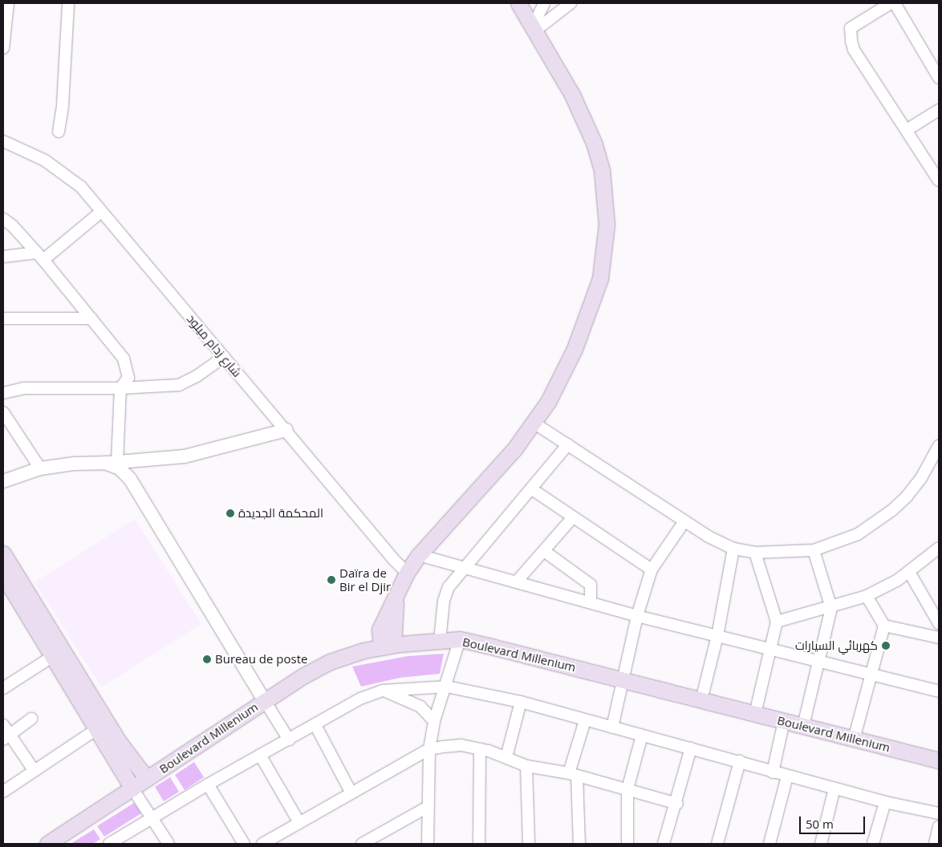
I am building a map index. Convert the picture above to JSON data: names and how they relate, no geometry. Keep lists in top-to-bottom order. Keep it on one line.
{"streets":{"main road":["Boulevard Millenium"],"street":["شارع زدام ميلود"]},"places":["المحكمة الجديدة","Daïra de Bir el Djir","كهربائي السيارات","Bureau de poste"],"scale_bar":"50 m"}
